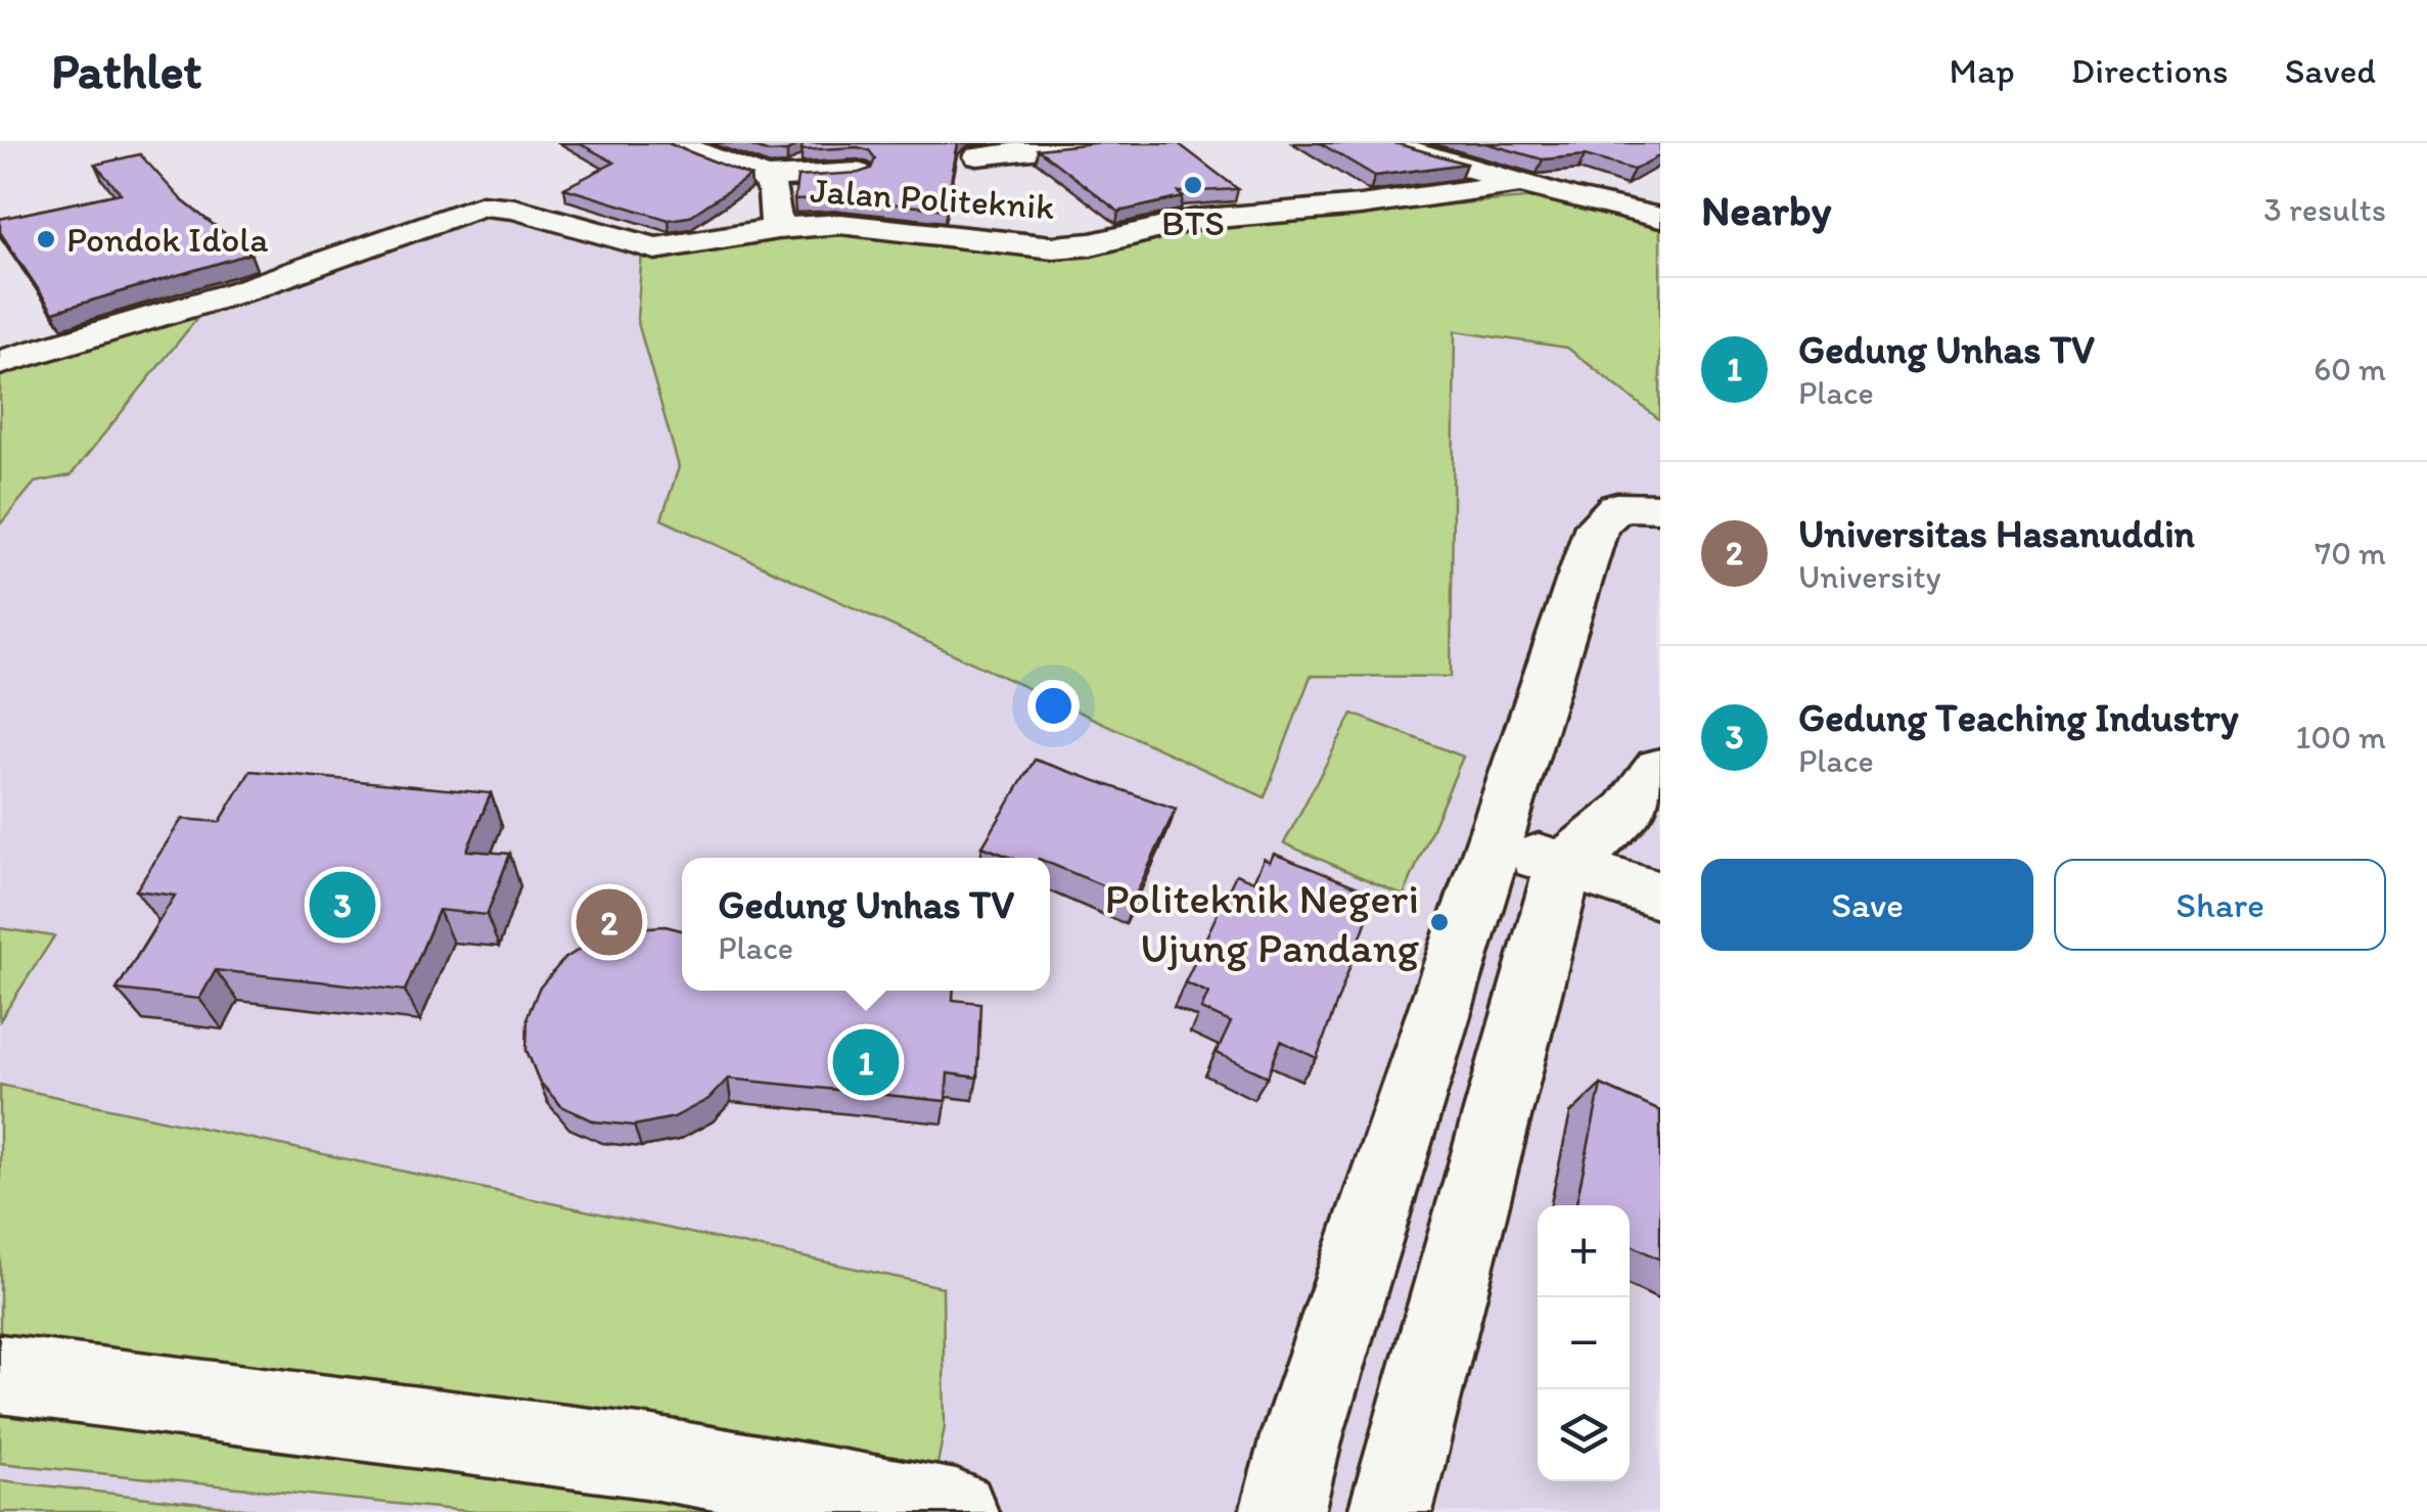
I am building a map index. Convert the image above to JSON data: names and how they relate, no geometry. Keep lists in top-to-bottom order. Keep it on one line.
{"streets":{"street":["Jalan Politeknik"]},"places":["BTS","Pondok Idola","Politeknik Negeri Ujung Pandang"],"page":{"header":"Pathlet","nav":["Map","Directions","Saved"],"heading":["Nearby","3 results"],"list":[{"mark":"1","name":"Gedung Unhas TV","note":"Place","value":"60 m"},{"mark":"2","name":"Universitas Hasanuddin","note":"University","value":"70 m"},{"mark":"3","name":"Gedung Teaching Industry","note":"Place","value":"100 m"}],"buttons":["Save","Share"],"popup":["Gedung Unhas TV","Place"],"pins":["3","2","1"],"map_buttons":["+","−"]}}
